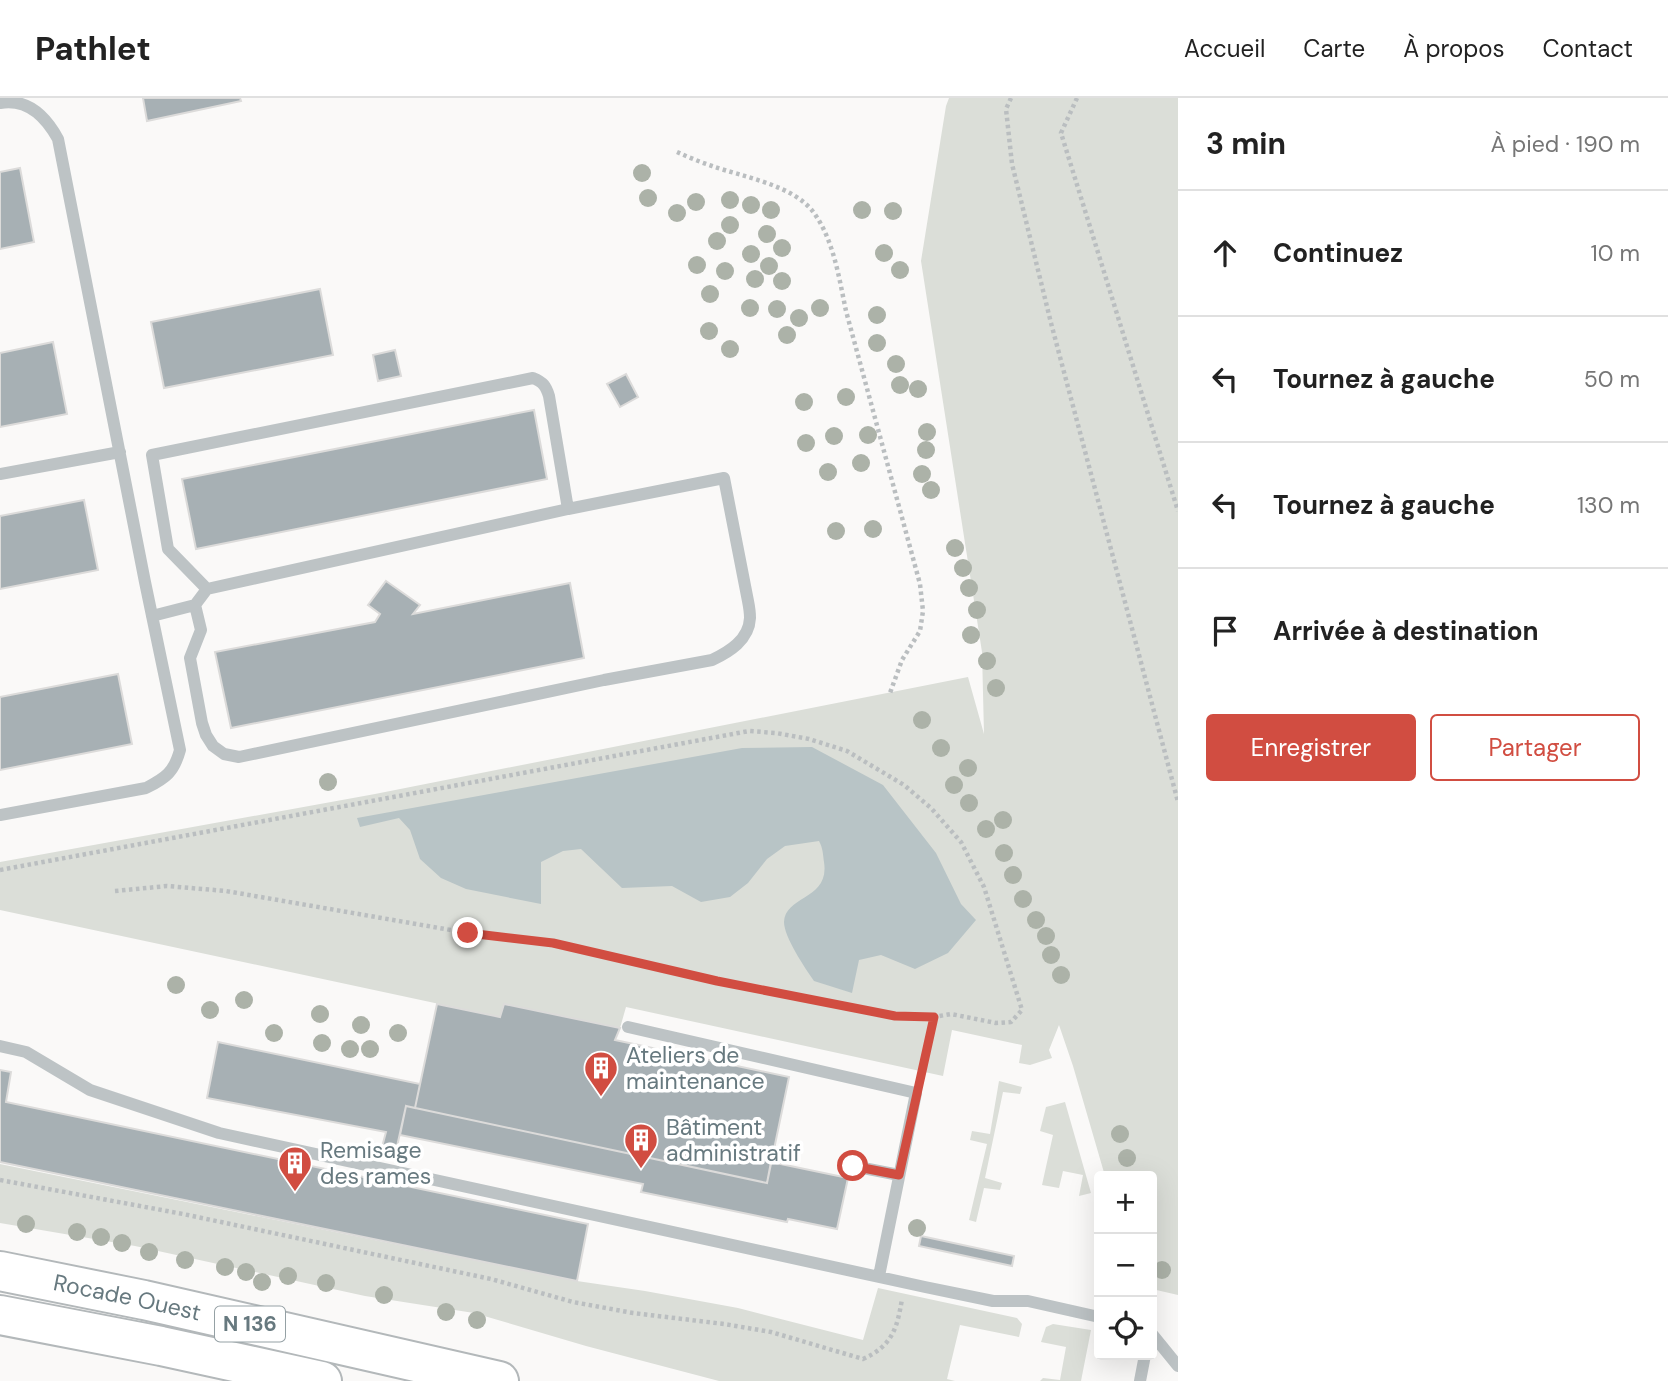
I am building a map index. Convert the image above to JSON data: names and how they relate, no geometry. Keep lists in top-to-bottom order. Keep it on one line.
{"streets":{"highway":["Rocade Ouest","N 136"]},"places":{"building":["Ateliers de maintenance","Bâtiment administratif","Remisage des rames"]},"page":{"header":"Pathlet","nav":["Accueil","Carte","À propos","Contact"],"heading":["3 min","À pied · 190 m"],"list":[["Continuez","10 m"],["Tournez à gauche","50 m"],["Tournez à gauche","130 m"],"Arrivée à destination"],"buttons":["Enregistrer","Partager"],"map_buttons":["+","−"]}}
